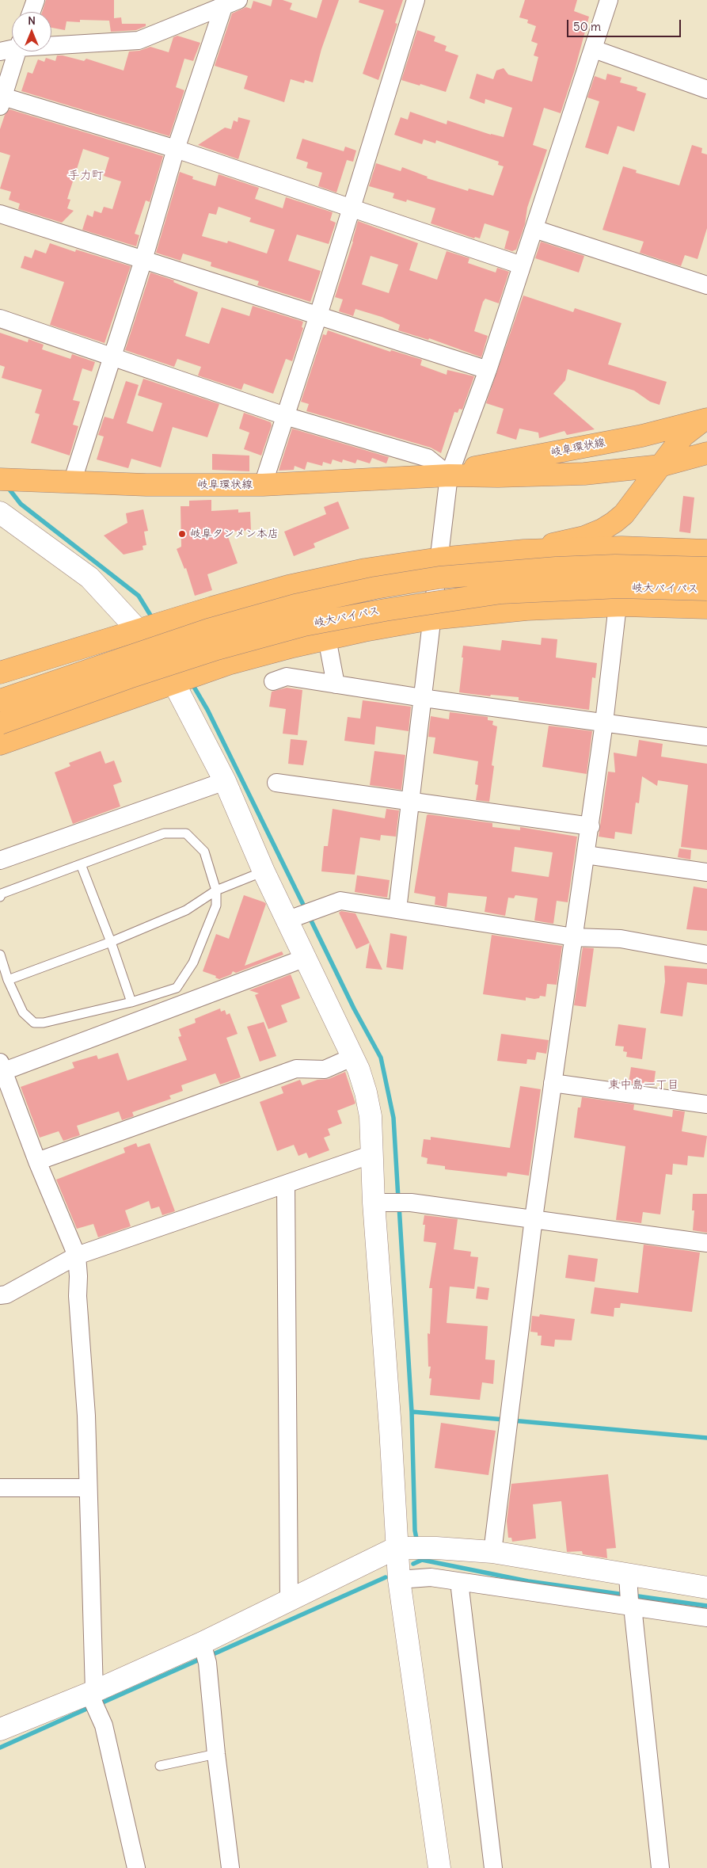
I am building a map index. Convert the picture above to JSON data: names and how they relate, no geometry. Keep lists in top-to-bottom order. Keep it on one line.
{"streets":{"main road":["岐阜環状線","岐大バイパス"]},"districts":["手力町","東中島一丁目"],"places":["岐阜タンメン本店"],"scale_bar":"50 m","north":"top"}
